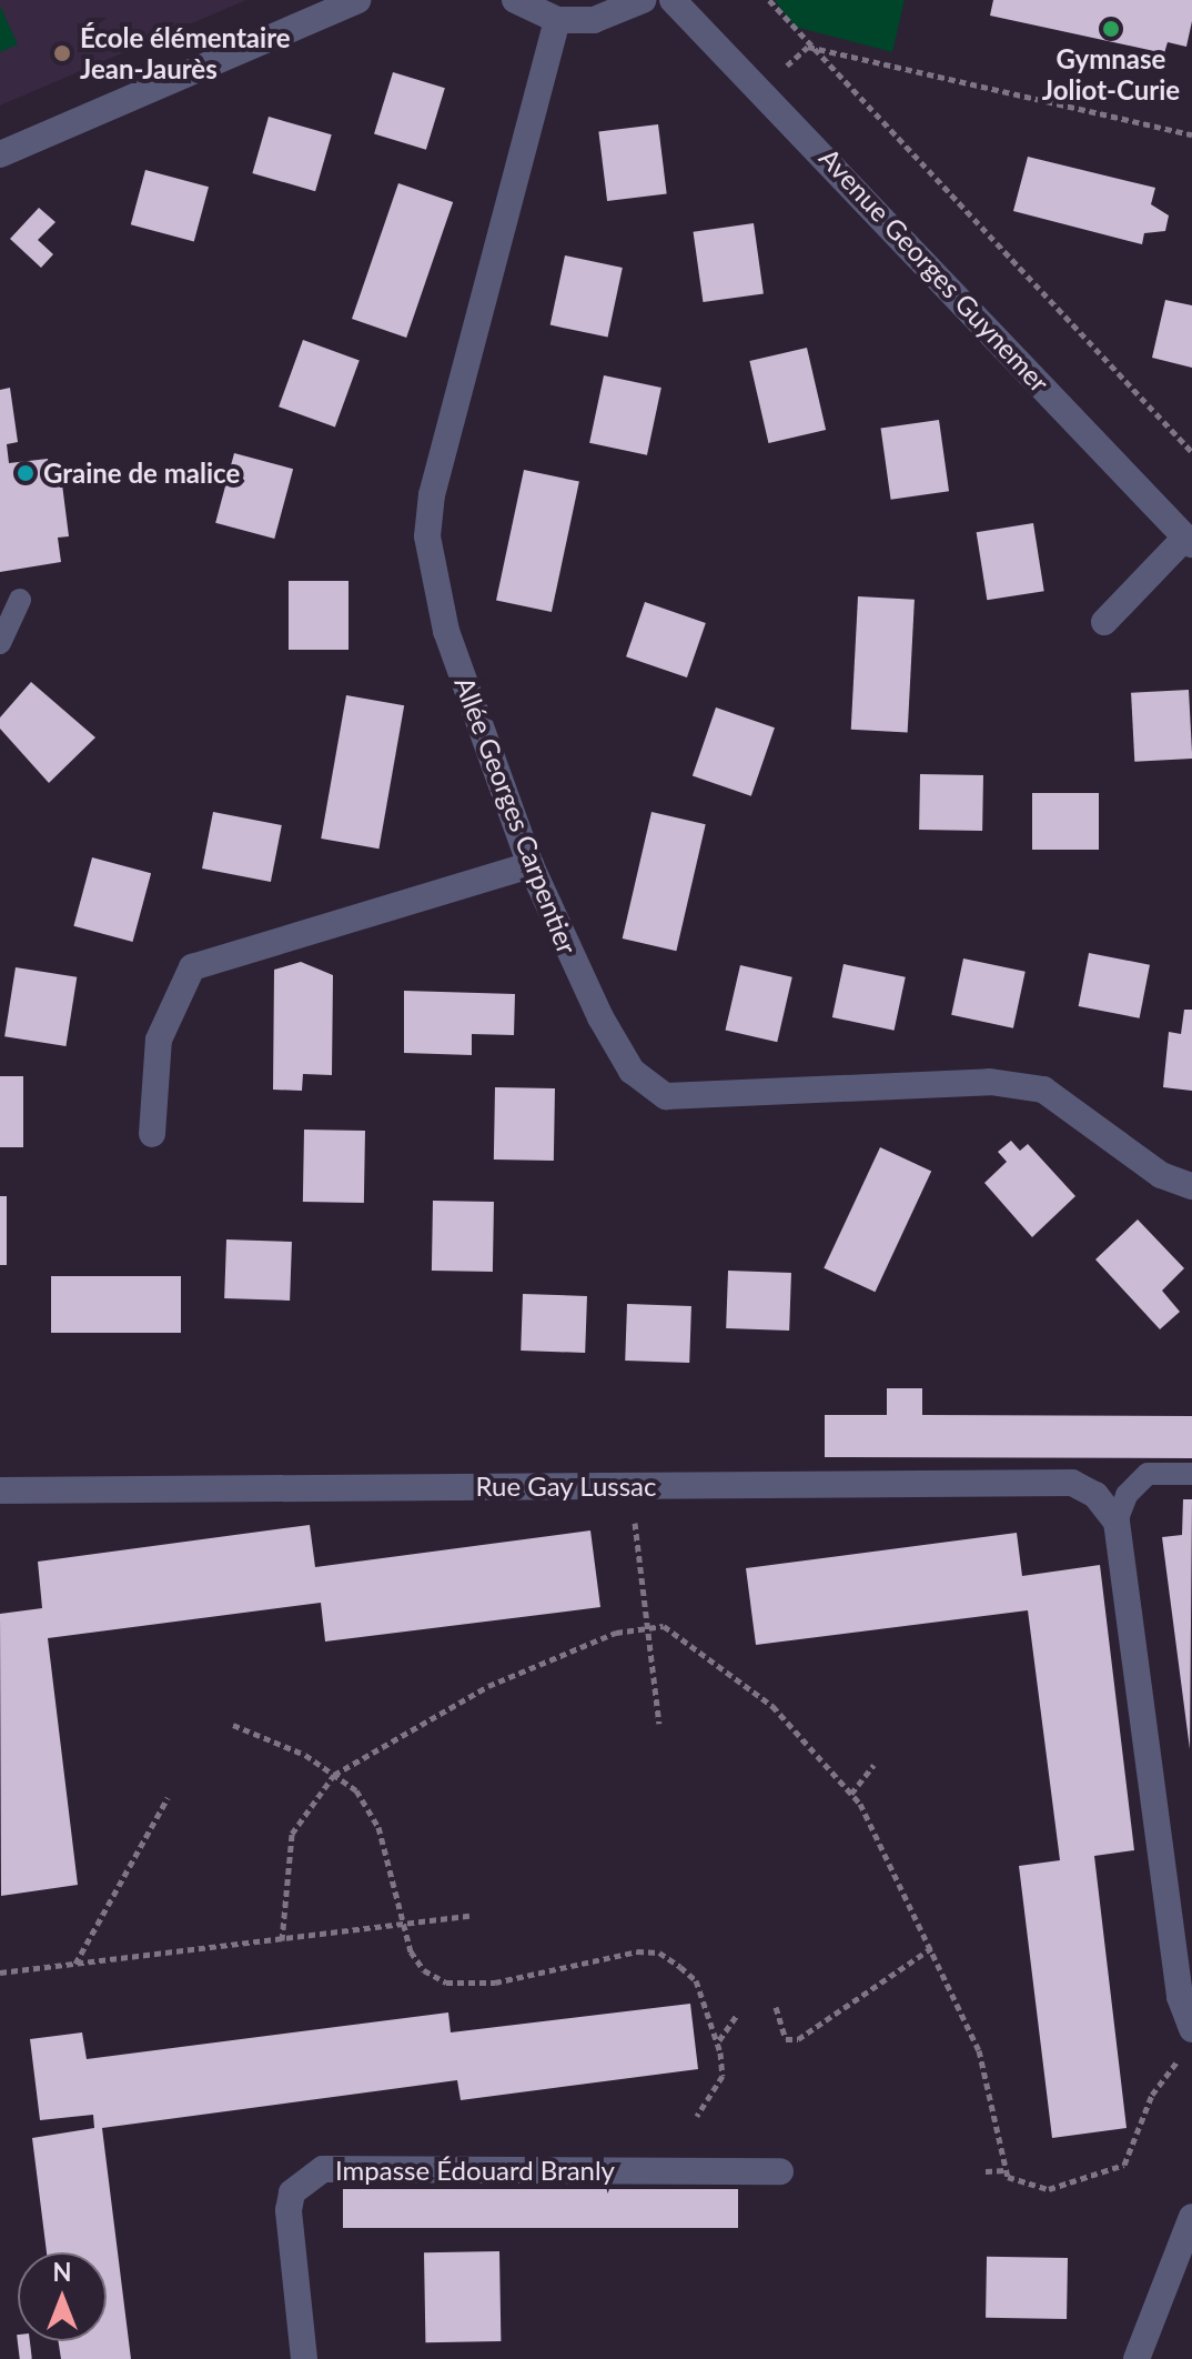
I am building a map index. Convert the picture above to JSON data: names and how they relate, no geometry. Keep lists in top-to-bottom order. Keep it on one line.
{"streets":{"street":["Avenue Georges Guynemer","Allée Georges Carpentier","Rue Gay Lussac","Impasse Édouard Branly"]},"places":["Gymnase Joliot-Curie","École élémentaire Jean-Jaurès","Graine de malice"],"north":"top"}
